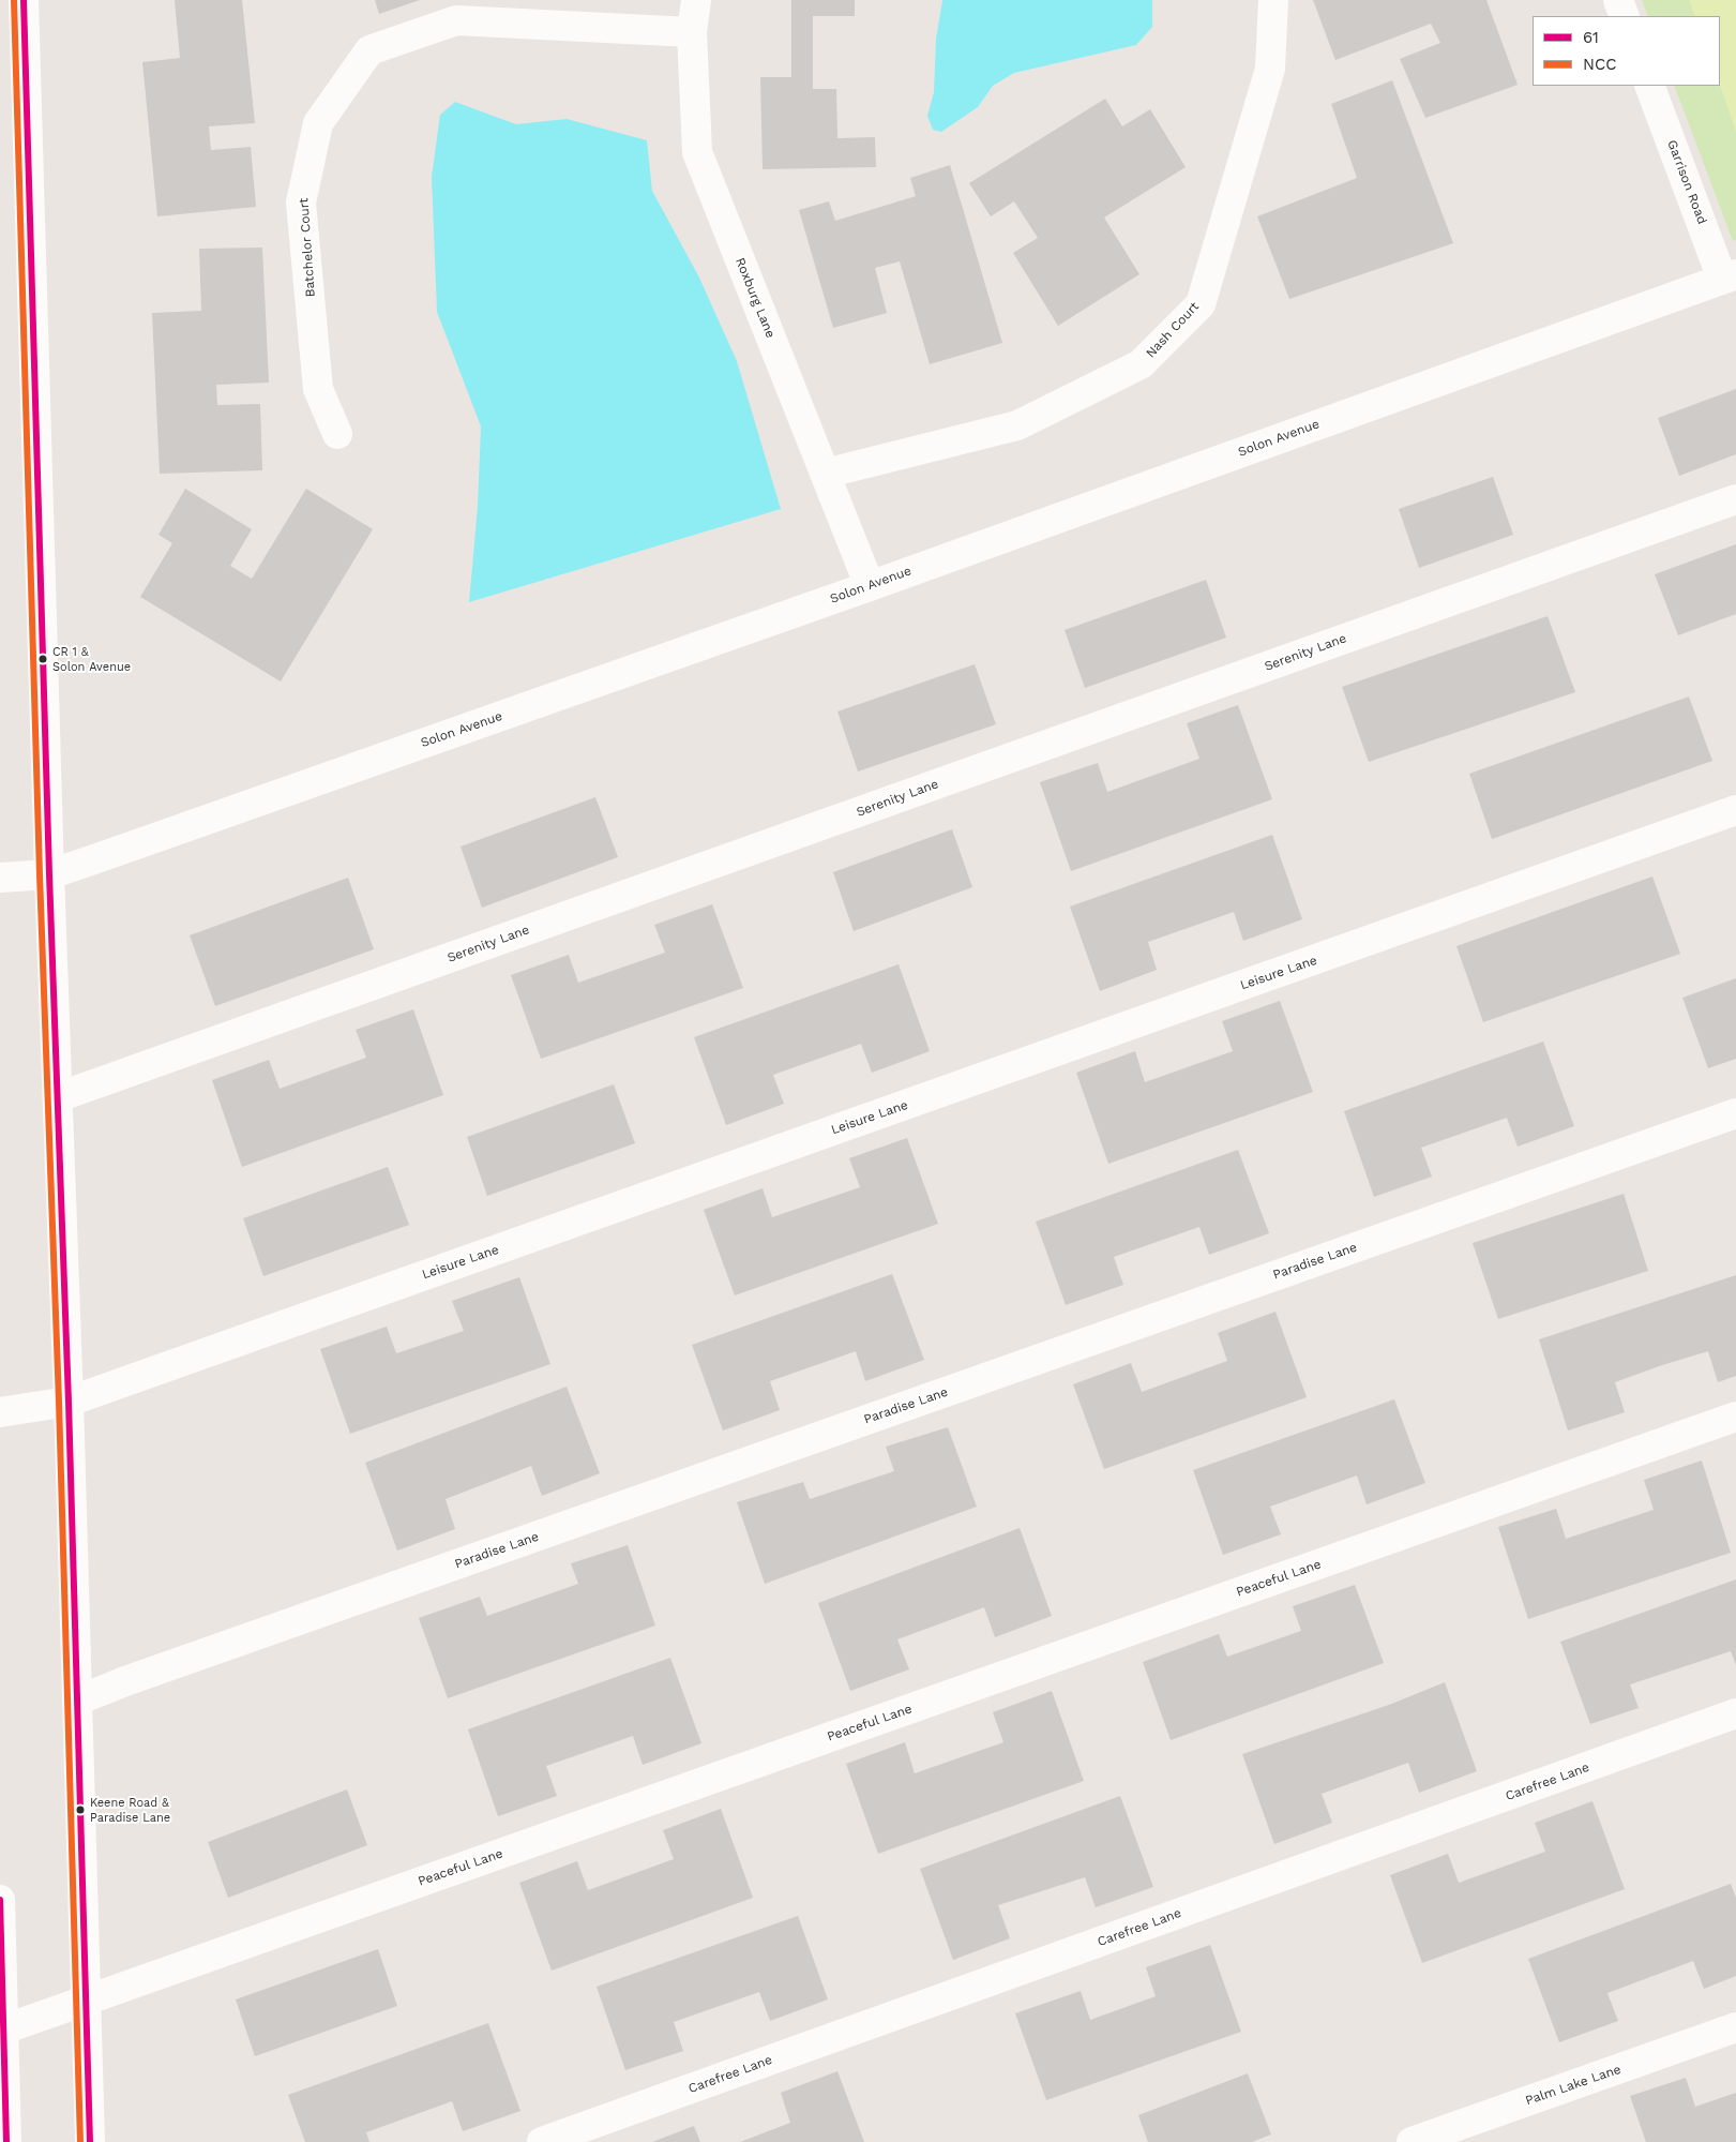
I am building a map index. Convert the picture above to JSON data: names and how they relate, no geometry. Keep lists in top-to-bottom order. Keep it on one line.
{"streets":{"street":["Garrison Road","Batchelor Court","Roxburg Lane","Nash Court","Solon Avenue","Serenity Lane","Leisure Lane","Paradise Lane","Peaceful Lane","Carefree Lane","Palm Lake Lane"]},"crossings":[["Garrison Road","Solon Avenue"],["Batchelor Court","Roxburg Lane"],["Roxburg Lane","Nash Court"],["Roxburg Lane","Solon Avenue"]],"places":["CR 1 & Solon Avenue","Keene Road & Paradise Lane"],"lines":["transit line 61","transit line NCC"],"legend":["61","NCC"]}
